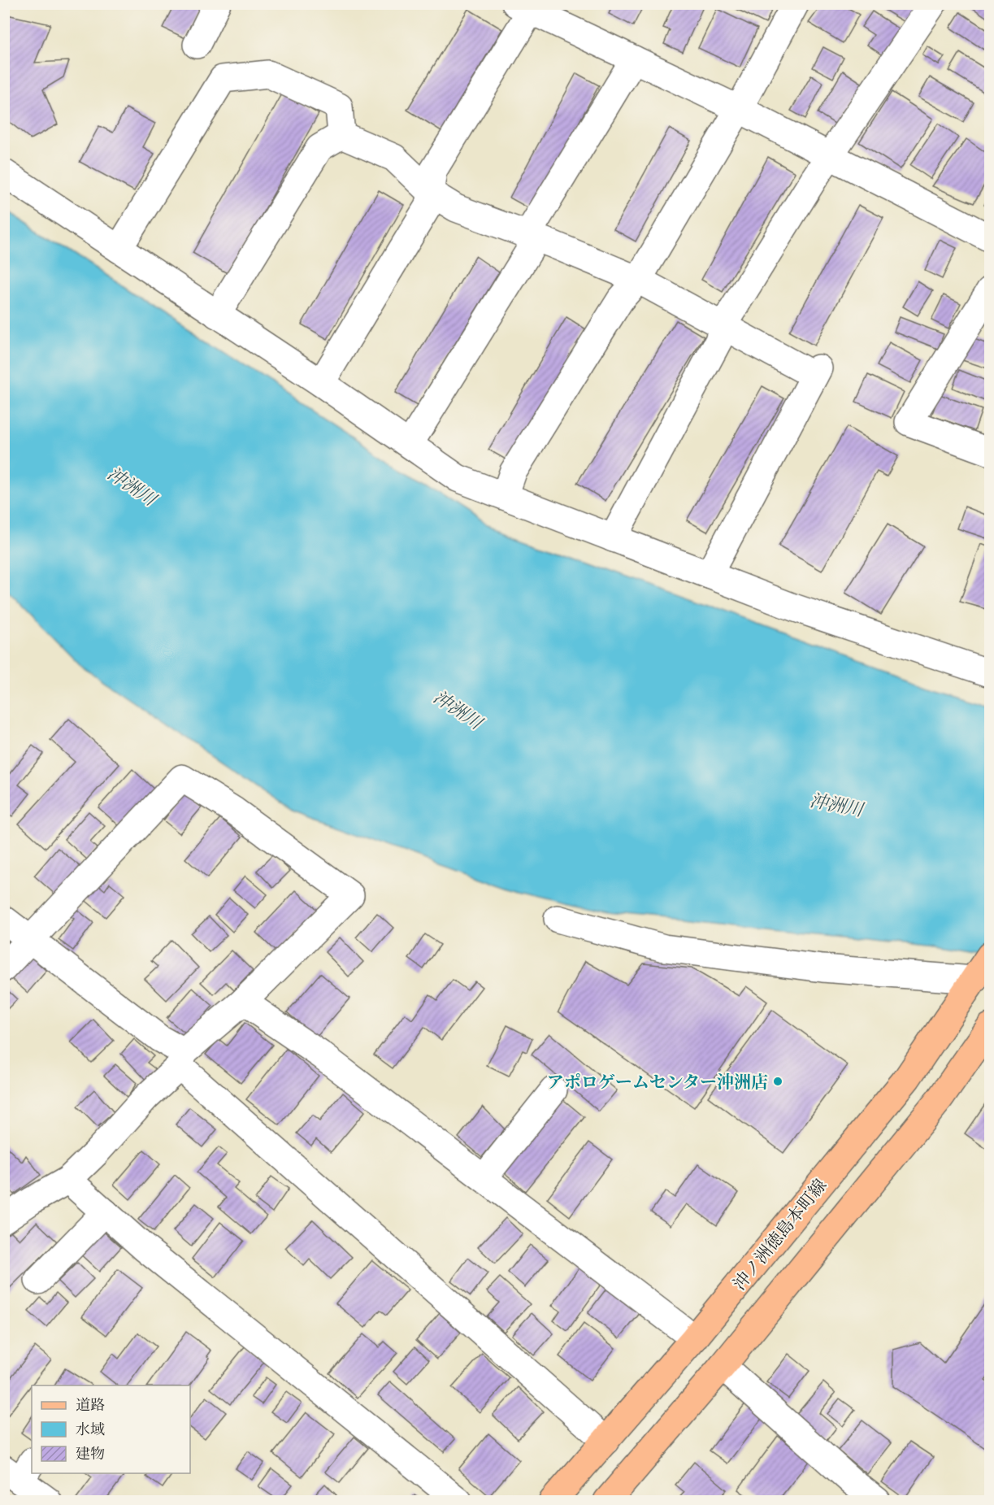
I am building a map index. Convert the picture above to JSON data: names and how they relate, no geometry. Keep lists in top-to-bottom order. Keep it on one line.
{"streets":{"main road":["沖ノ洲徳島本町線"]},"water":["沖洲川"],"places":["アポロゲームセンター沖洲店"],"legend":["道路","水域","建物"]}
